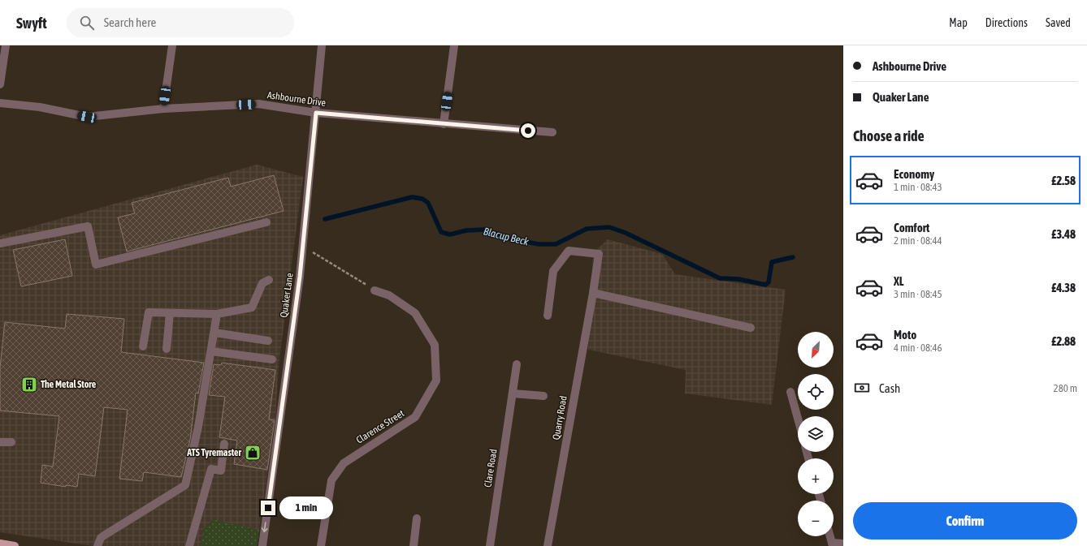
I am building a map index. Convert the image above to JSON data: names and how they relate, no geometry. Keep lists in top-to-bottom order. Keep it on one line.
{"streets":{"street":["Ashbourne Drive","Quaker Lane","Quarry Road","Clarence Street","Clare Road"]},"crossings":[["Ashbourne Drive","Quaker Lane"]],"water":["Blacup Beck"],"places":{"building":["The Metal Store"],"shop":["ATS Tyremaster"]},"north":"bottom left","page":{"header":"Swyft","search":"Search here","nav":["Map","Directions","Saved"],"banner":["Ashbourne Drive","Quaker Lane"],"heading":"Choose a ride","list":[{"name":"Economy","note":"1 min · 08:43","value":"£2.58"},{"name":"Comfort","note":"2 min · 08:44","value":"£3.48"},{"name":"XL","note":"3 min · 08:45","value":"£4.38"},{"name":"Moto","note":"4 min · 08:46","value":"£2.88"}],"map_buttons":["+","−"],"pay":["Cash","280 m"],"buttons":"Confirm","bubble":"1 min"}}
